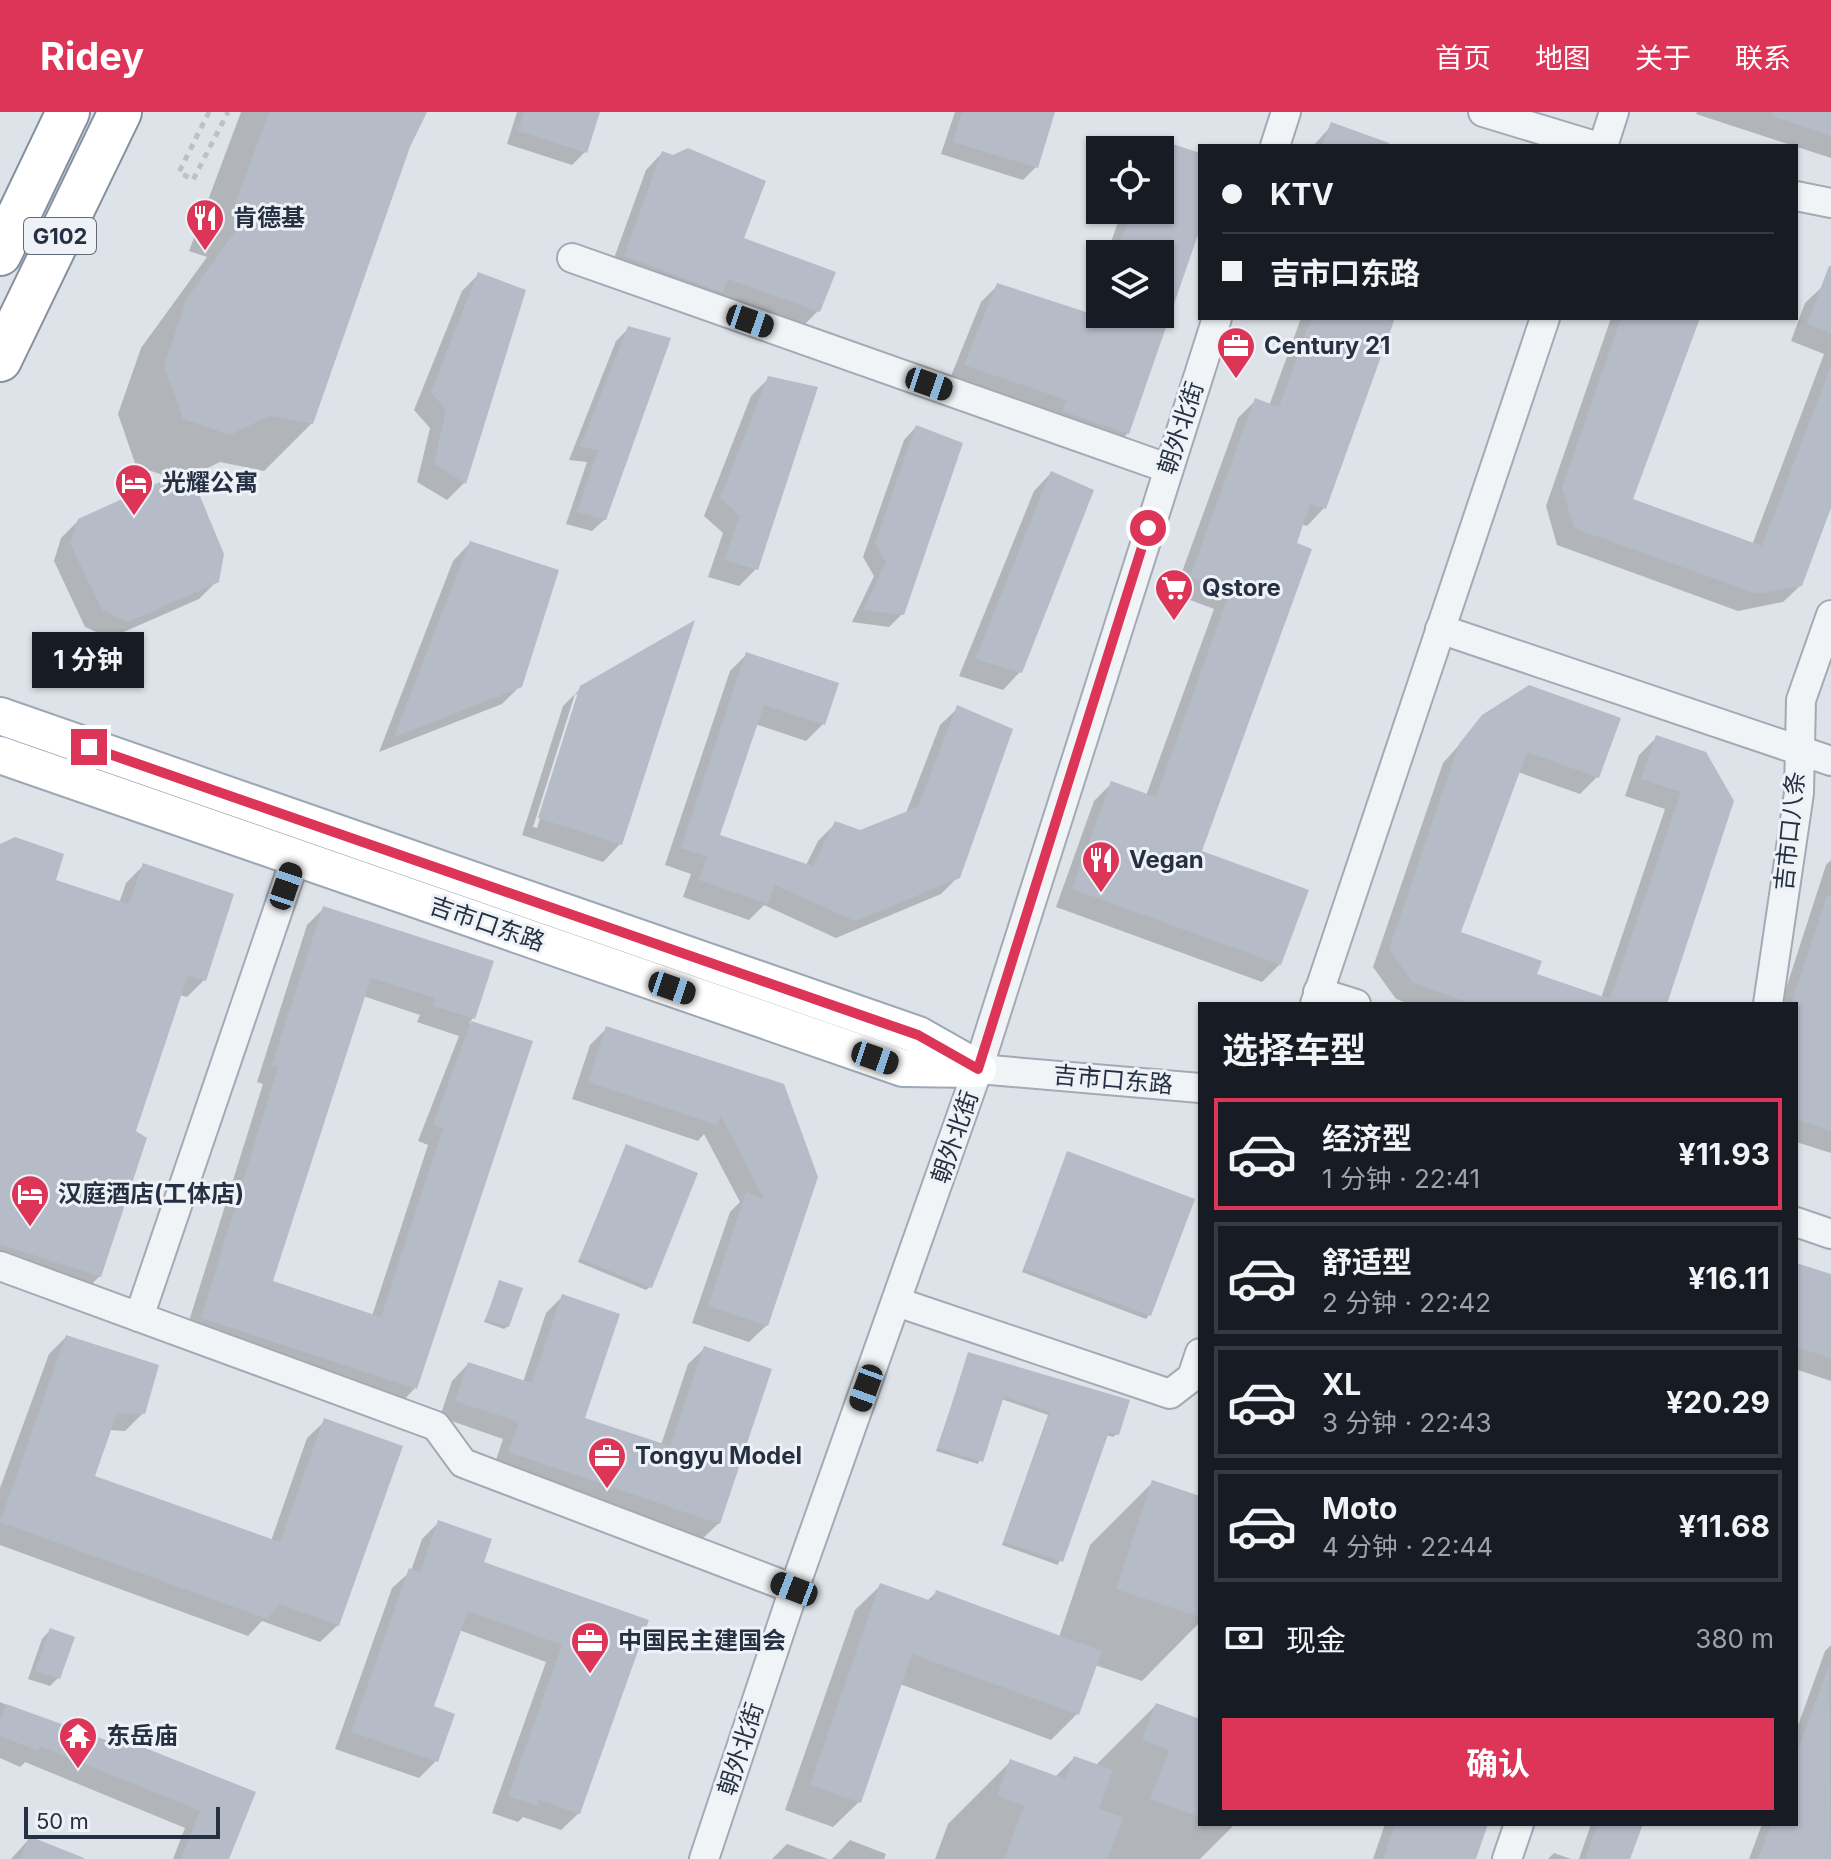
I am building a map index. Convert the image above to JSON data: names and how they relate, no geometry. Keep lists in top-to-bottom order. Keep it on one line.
{"streets":{"highway":["G102"],"main road":["吉市口东路"],"street":["朝外北街","吉市口八条"]},"crossings":[["朝外北街","吉市口东路"]],"places":{"restaurant":["肯德基","Vegan"],"office":["Century 21","Tongyu Model","中国民主建国会"],"hotel":["光耀公寓","汉庭酒店(工体店)"],"supermarket":["Qstore"],"temple":["东岳庙"]},"scale_bar":"50 m","page":{"header":"Ridey","nav":["首页","地图","关于","联系"],"banner":["KTV","吉市口东路"],"bubble":"1 分钟","heading":"选择车型","list":[{"name":"经济型","note":"1 分钟 · 22:41","value":"¥11.93"},{"name":"舒适型","note":"2 分钟 · 22:42","value":"¥16.11"},{"name":"XL","note":"3 分钟 · 22:43","value":"¥20.29"},{"name":"Moto","note":"4 分钟 · 22:44","value":"¥11.68"}],"pay":["现金","380 m"],"buttons":"确认","scale":"50 m"}}
